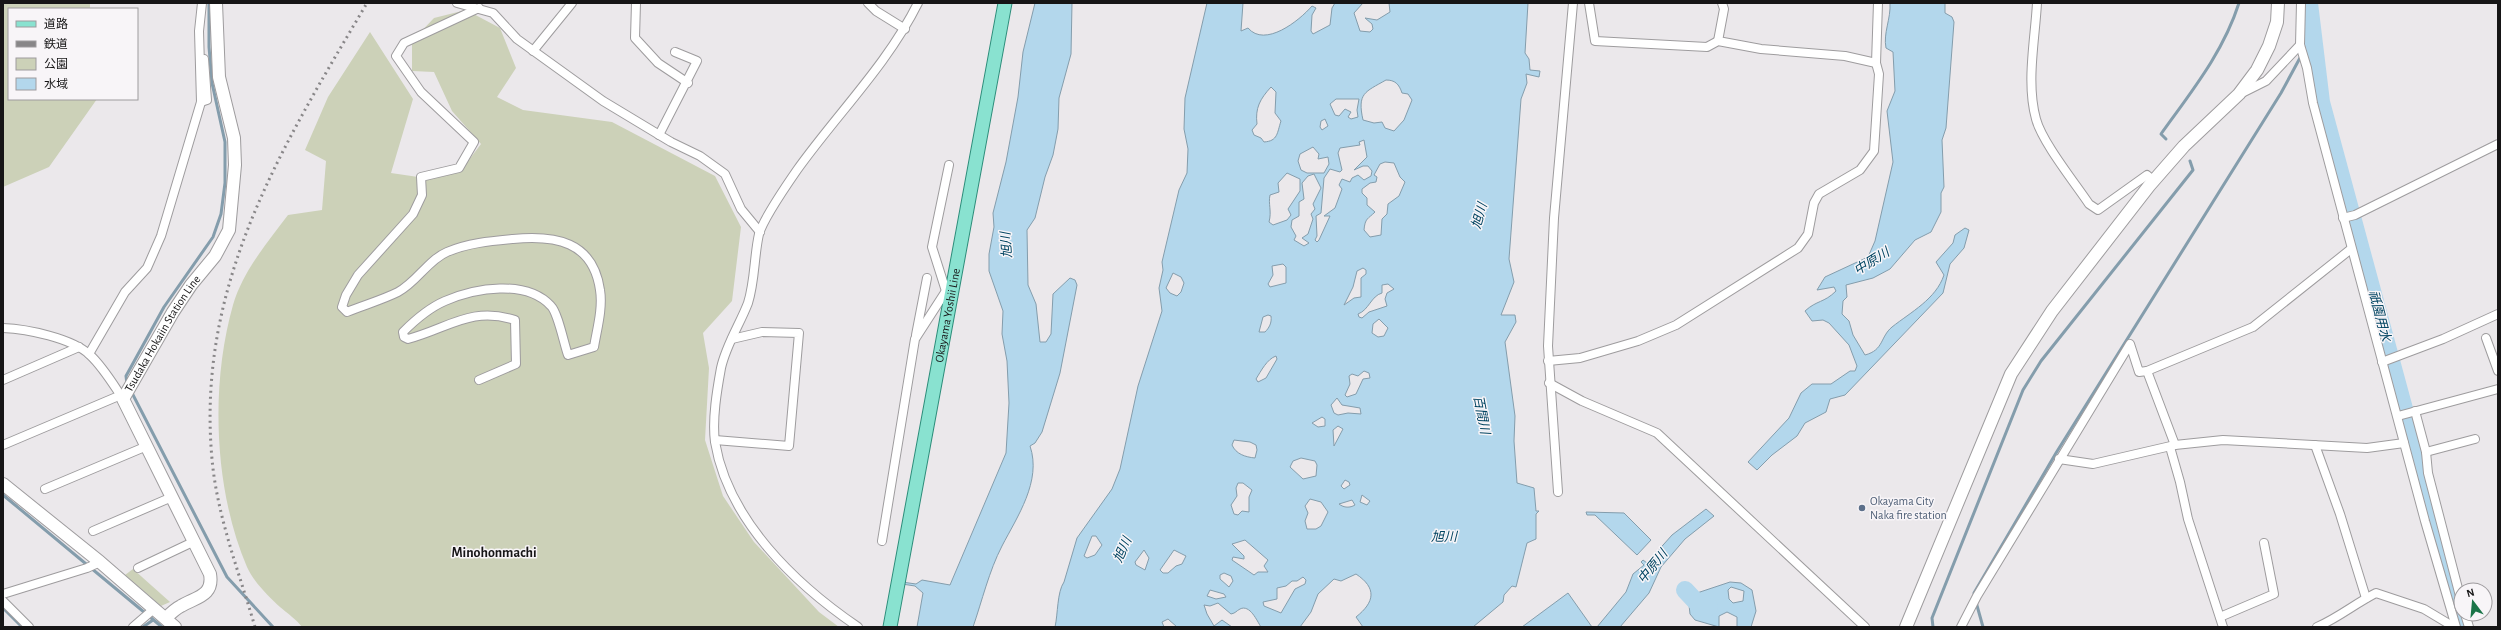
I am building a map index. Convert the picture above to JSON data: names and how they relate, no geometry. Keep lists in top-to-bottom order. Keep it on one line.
{"streets":{"main road":["Okayama Yoshii Line"],"street":["Tsudaka Hokaiin Station Line"]},"districts":["Minohonmachi"],"water":["旭川","中原川","祇園用水","百間川"],"places":["Okayama City Naka fire station"],"legend":["道路","鉄道","公園","水域"],"north":"top"}
